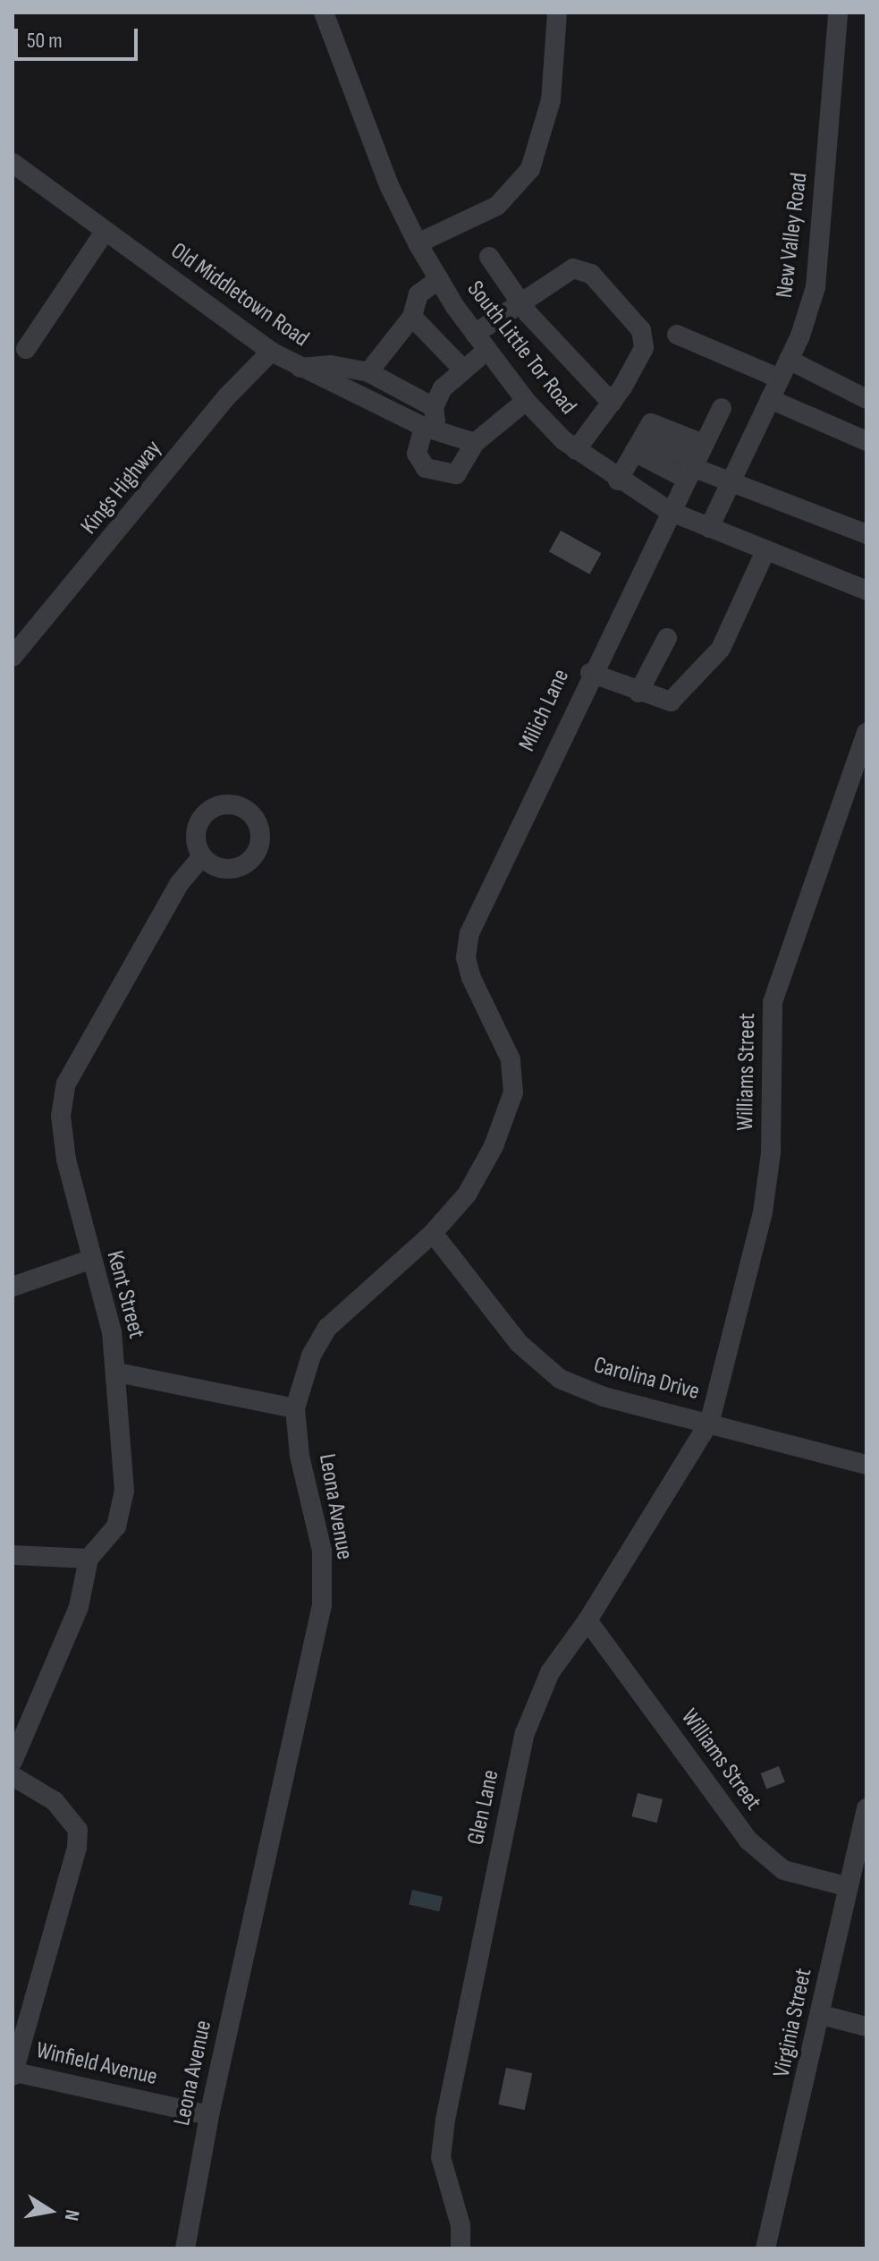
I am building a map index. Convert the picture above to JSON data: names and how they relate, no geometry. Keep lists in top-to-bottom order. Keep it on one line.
{"streets":{"street":["New Valley Road","Old Middletown Road","South Little Tor Road","Kings Highway","Milich Lane","Williams Street","Kent Street","Carolina Drive","Leona Avenue","Glen Lane","Virginia Street","Winfield Avenue"]},"crossings":[["New Valley Road","South Little Tor Road"],["Old Middletown Road","Kings Highway"],["South Little Tor Road","Milich Lane"],["Milich Lane","Leona Avenue"],["Williams Street","Carolina Drive"],["Williams Street","Glen Lane"],["Williams Street","Virginia Street"],["Carolina Drive","Leona Avenue"],["Carolina Drive","Glen Lane"],["Leona Avenue","Winfield Avenue"]],"scale_bar":"50 m","north":"right"}
